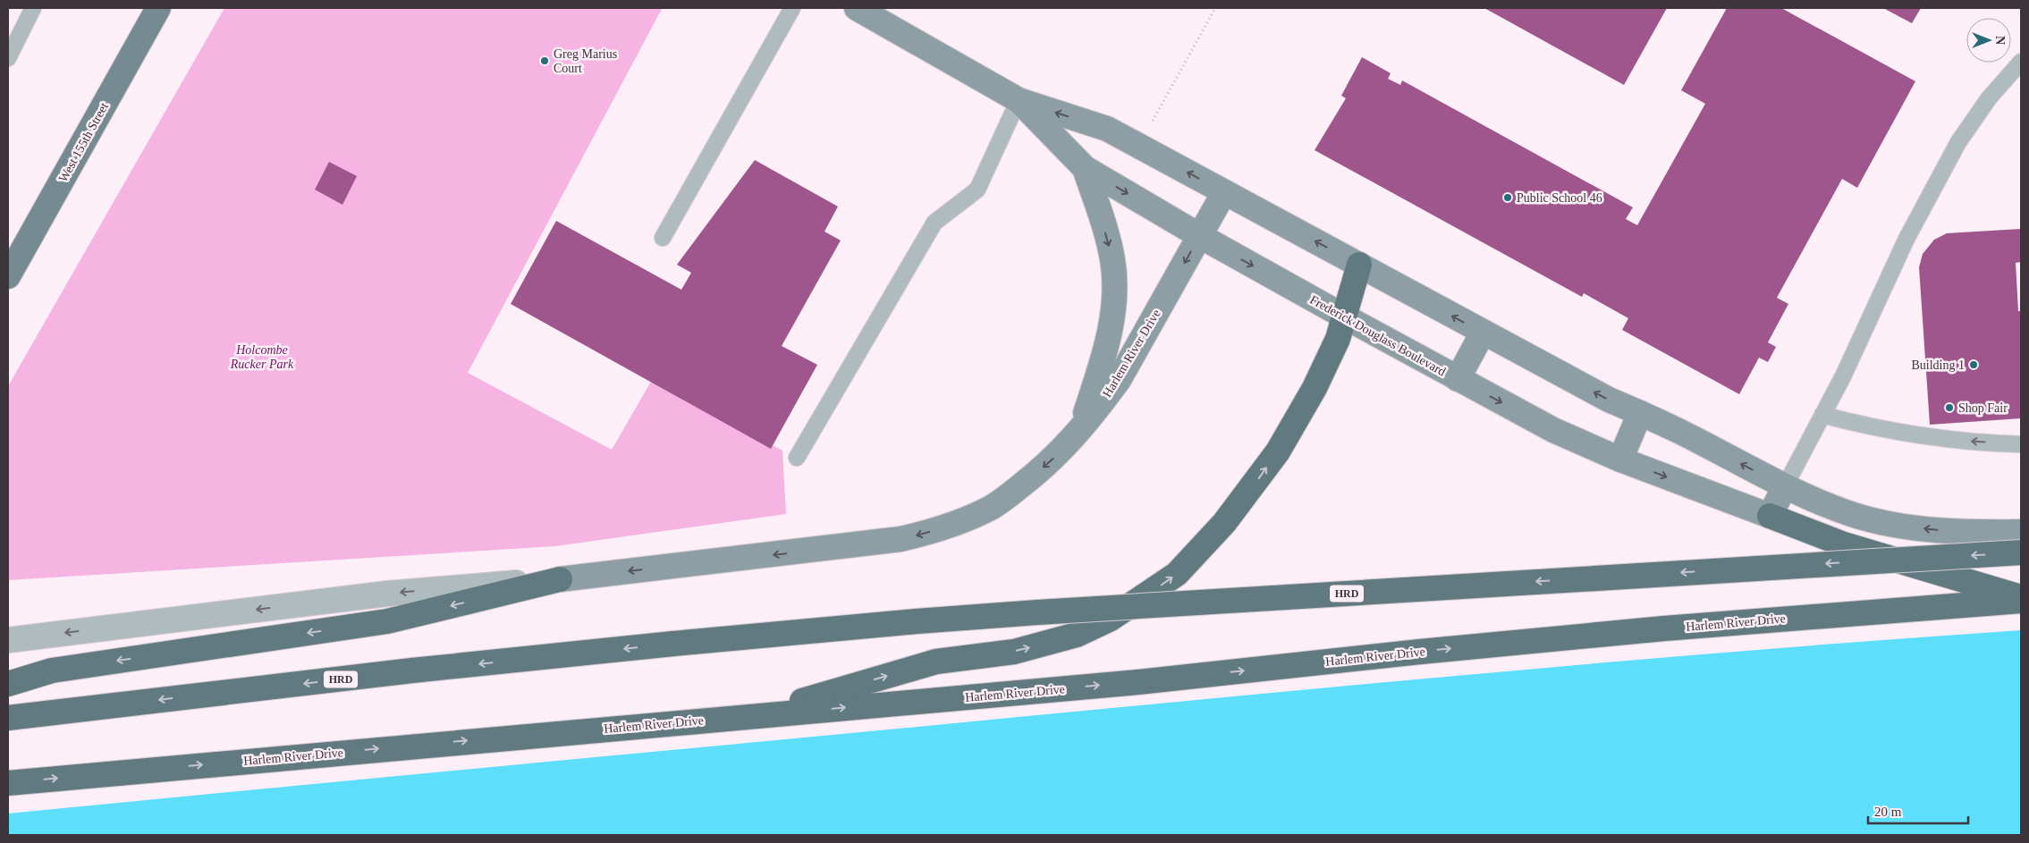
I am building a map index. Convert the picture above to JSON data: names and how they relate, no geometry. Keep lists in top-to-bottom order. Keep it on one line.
{"streets":{"highway":["Harlem River Drive","HRD"],"main road":["West 155th Street","Frederick Douglass Boulevard"]},"crossings":[["Frederick Douglass Boulevard","Harlem River Drive"]],"parks":["Holcombe Rucker Park"],"places":["Greg Marius Court","Public School 46","Building 1","Shop Fair"],"scale_bar":"20 m","north":"right"}
